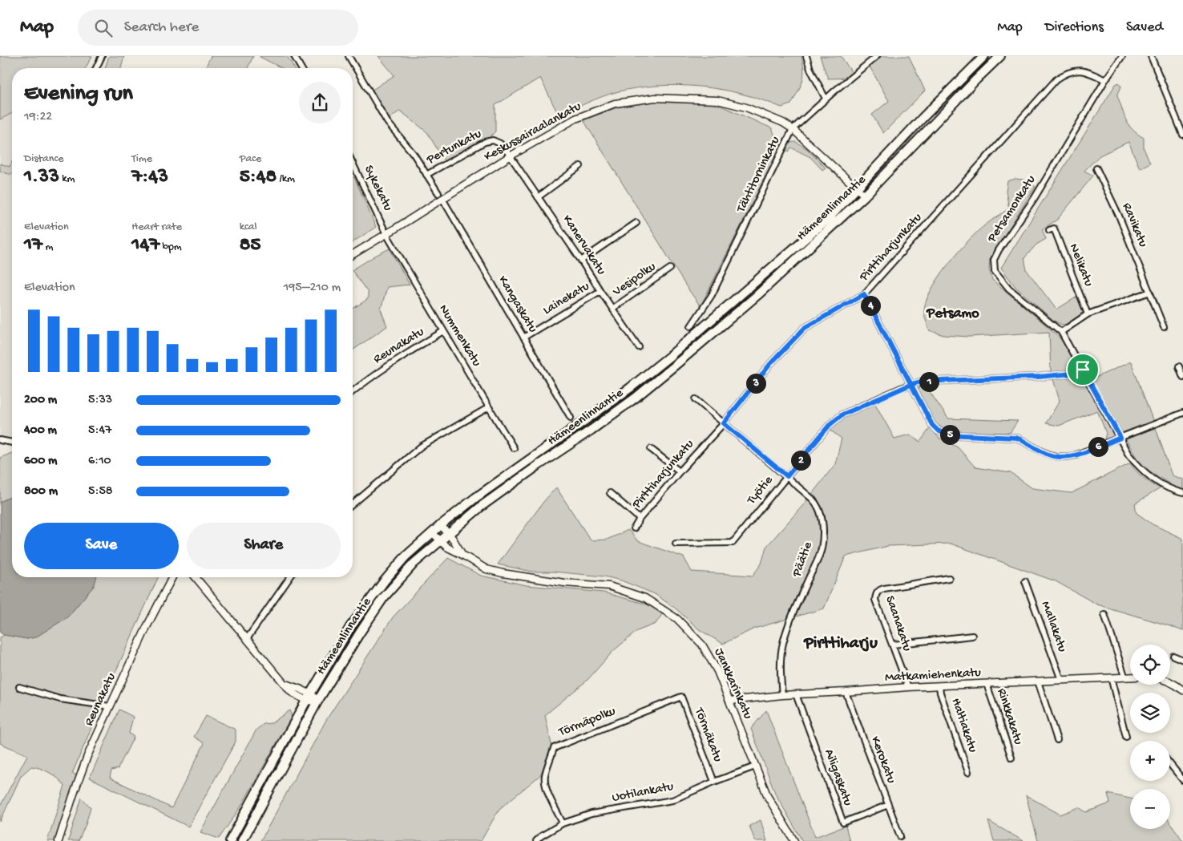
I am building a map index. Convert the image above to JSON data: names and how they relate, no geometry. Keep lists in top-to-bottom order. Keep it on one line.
{"streets":{"main road":["Hämeenlinnantie"],"street":["Keskussairaalankatu","Pertunkatu","Tähtitorninkatu","Sykekatu","Petsamonkatu","Ravikatu","Kanervakatu","Pirttiharjunkatu","Nelikatu","Vesipolku","Lainekatu","Kangaskatu","Nummenkatu","Reunakatu","Työtie","Päätie","Saanakatu","Mallakatu","Matkamiehenkatu","Jankkarinkatu","Rinkkakatu","Törmäpolku","Haltiakatu","Törmäkatu","Kerokatu","Ailigaskatu","Uotilankatu"]},"crossings":[["Keskussairaalankatu","Pertunkatu"],["Keskussairaalankatu","Tähtitorninkatu"],["Keskussairaalankatu","Sykekatu"],["Keskussairaalankatu","Hämeenlinnantie"],["Keskussairaalankatu","Kanervakatu"],["Keskussairaalankatu","Nummenkatu"],["Pertunkatu","Kanervakatu"],["Sykekatu","Nummenkatu"],["Hämeenlinnantie","Jankkarinkatu"],["Petsamonkatu","Pirttiharjunkatu"],["Petsamonkatu","Työtie"],["Kanervakatu","Vesipolku"],["Kanervakatu","Lainekatu"],["Pirttiharjunkatu","Päätie"],["Lainekatu","Kangaskatu"],["Nummenkatu","Reunakatu"],["Työtie","Päätie"],["Päätie","Matkamiehenkatu"],["Saanakatu","Matkamiehenkatu"],["Mallakatu","Matkamiehenkatu"],["Matkamiehenkatu","Jankkarinkatu"],["Matkamiehenkatu","Rinkkakatu"],["Matkamiehenkatu","Haltiakatu"],["Matkamiehenkatu","Kerokatu"],["Matkamiehenkatu","Ailigaskatu"],["Jankkarinkatu","Uotilankatu"],["Törmäpolku","Törmäkatu"],["Törmäpolku","Uotilankatu"],["Törmäkatu","Uotilankatu"],["Kerokatu","Ailigaskatu"]],"districts":["Petsamo","Pirttiharju"],"page":{"header":"Map","search":"Search here","nav":["Map","Directions","Saved"],"heading":["Evening run","19:22"],"stats":[["Distance","1.33 km"],["Time","7:43"],["Pace","5:48 /km"],["Elevation","17 m"],["Heart rate","147 bpm"],["kcal","85"]],"chart":["Elevation","195–210 m"],"pins":["4","1","3","5","6","2"],"list":[{"name":"200 m","note":"5:33"},{"name":"400 m","note":"5:47"},{"name":"600 m","note":"6:10"},{"name":"800 m","note":"5:58"}],"buttons":["Save","Share"],"map_buttons":["+","−"]}}
